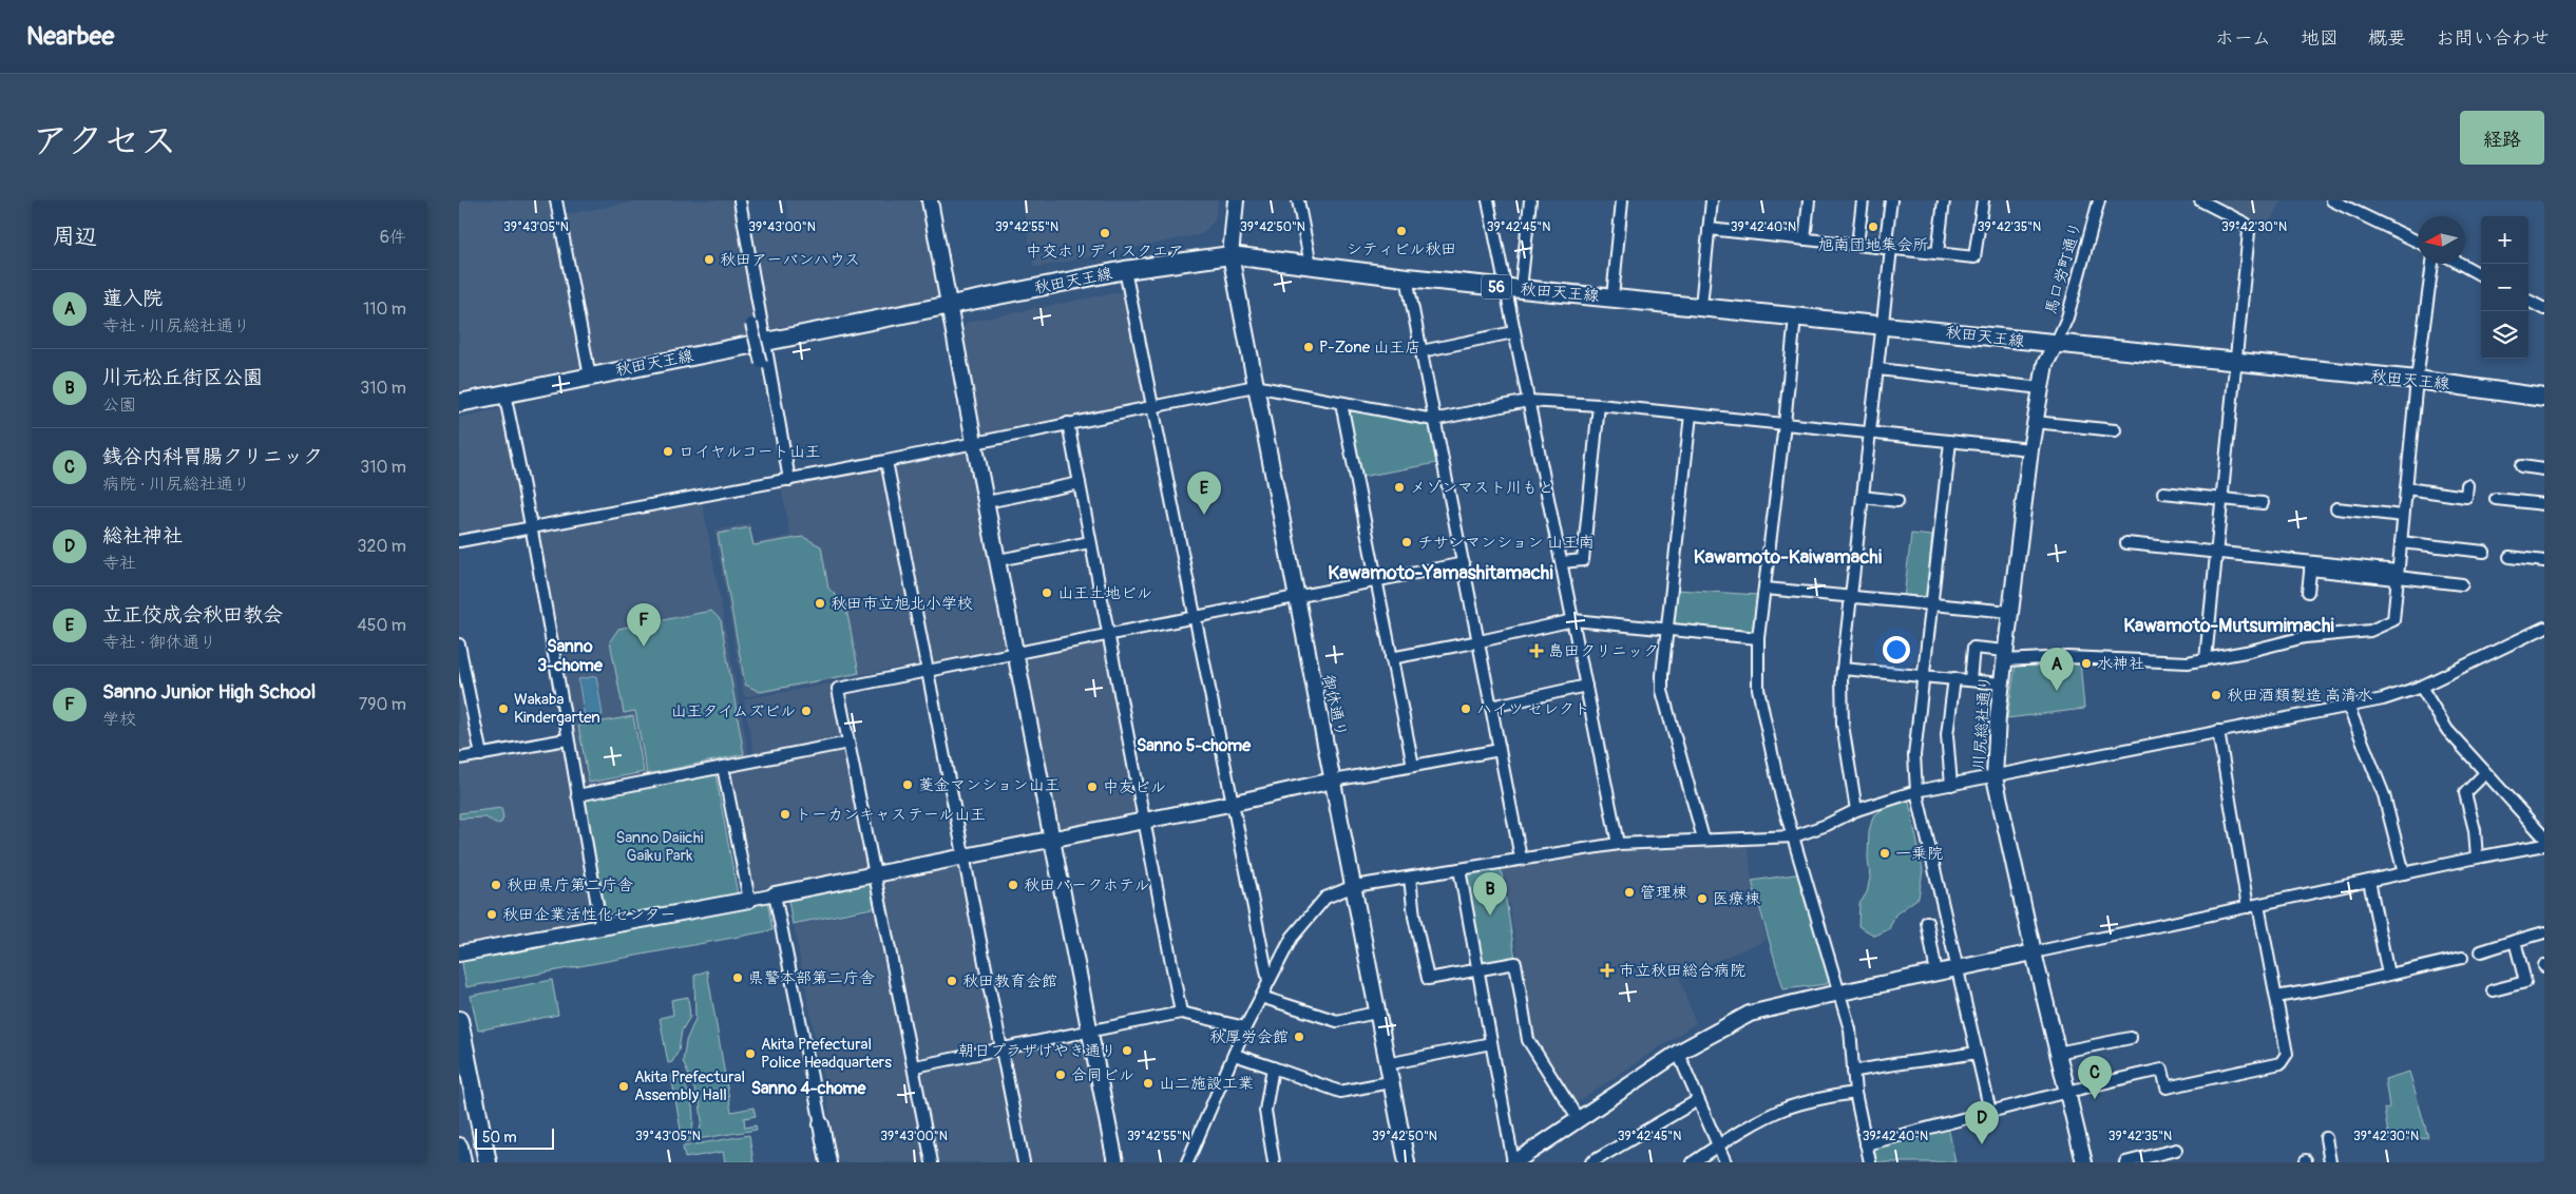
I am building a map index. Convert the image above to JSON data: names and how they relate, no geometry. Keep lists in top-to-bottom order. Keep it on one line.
{"streets":{"main road":["秋田天王線","56"],"street":["馬口労町通り","御休通り","川尻総社通り"]},"crossings":[["馬口労町通り","秋田天王線"],["馬口労町通り","川尻総社通り"],["秋田天王線","御休通り"],["秋田天王線","川尻総社通り"]],"districts":["Kawamoto-Kaiwamachi","Kawamoto-Yamashitamachi","Kawamoto-Mutsumimachi","Sanno 3-chome","Sanno 5-chome","Sanno 4-chome"],"parks":["Sanno Daiichi Gaiku Park"],"places":{"other":["旭南団地集会所","シティビル秋田","中交ホリディスクエア","秋田アーバンハウス","P-Zone 山王店","ロイヤルコート山王","メゾンマスト川もと","チサンマンション 山王南","山王土地ビル","秋田市立旭北小学校","水神社","秋田酒類製造 高清水","Wakaba Kindergarten","ハイツ セレクト","山王タイムズビル","菱金マンション山王","中友ビル","トーカンキャステール山王","一乗院","秋田県庁第二庁舎","秋田パークホテル","管理棟","医療棟","秋田企業活性化センター","県警本部第二庁舎","秋田教育会館","秋厚労会館","朝日プラザけやき通り","Akita Prefectural Police Headquarters","合同ビル","山二施設工業","Akita Prefectural Assembly Hall"],"health":["島田クリニック","市立秋田総合病院"]},"scale_bar":"50 m","north":"left","page":{"header":"Nearbee","nav":["ホーム","地図","概要","お問い合わせ"],"title":"アクセス","buttons":"経路","heading":["周辺","6件"],"map_buttons":["+","−"],"list":[{"mark":"A","name":"蓮入院","note":"寺社 · 川尻総社通り","value":"110 m"},{"mark":"B","name":"川元松丘街区公園","note":"公園","value":"310 m"},{"mark":"C","name":"銭谷内科胃腸クリニック","note":"病院 · 川尻総社通り","value":"310 m"},{"mark":"D","name":"総社神社","note":"寺社","value":"320 m"},{"mark":"E","name":"立正佼成会秋田教会","note":"寺社 · 御休通り","value":"450 m"},{"mark":"F","name":"Sanno Junior High School","note":"学校","value":"790 m"}],"pins":["E","F","A","B","C","D"],"scale":"50 m"},"coordinates":["39°43'05\"N","39°43'00\"N","39°42'55\"N","39°42'50\"N","39°42'45\"N","39°42'40\"N","39°42'35\"N","39°42'30\"N"]}
